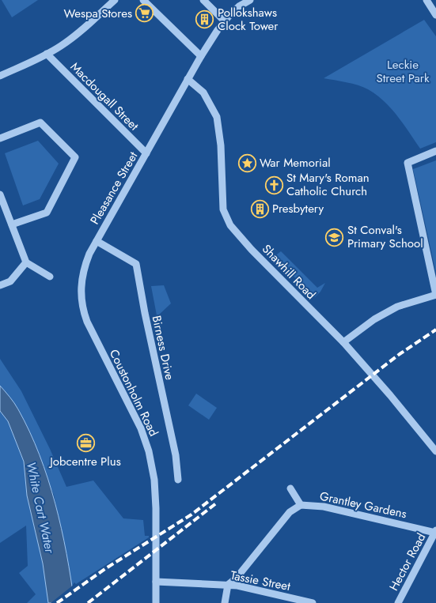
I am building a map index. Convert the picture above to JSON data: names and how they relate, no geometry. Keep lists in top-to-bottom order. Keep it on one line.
{"streets":{"street":["Macdougall Street","Pleasance Street","Shawhill Road","Birness Drive","Coustonholm Road","Grantley Gardens","Hector Road","Tassie Street"]},"crossings":[["Macdougall Street","Pleasance Street"],["Pleasance Street","Shawhill Road"],["Pleasance Street","Birness Drive"],["Pleasance Street","Coustonholm Road"],["Coustonholm Road","Tassie Street"],["Grantley Gardens","Hector Road"],["Grantley Gardens","Tassie Street"]],"water":["White Cart Water"],"parks":["Leckie Street Park"],"places":{"supermarket":["Wespa Stores"],"building":["Pollokshaws Clock Tower","Presbytery"],"place":["War Memorial"],"church":["St Mary's Roman Catholic Church"],"school or university":["St Conval's Primary School"],"office":["Jobcentre Plus"]}}
